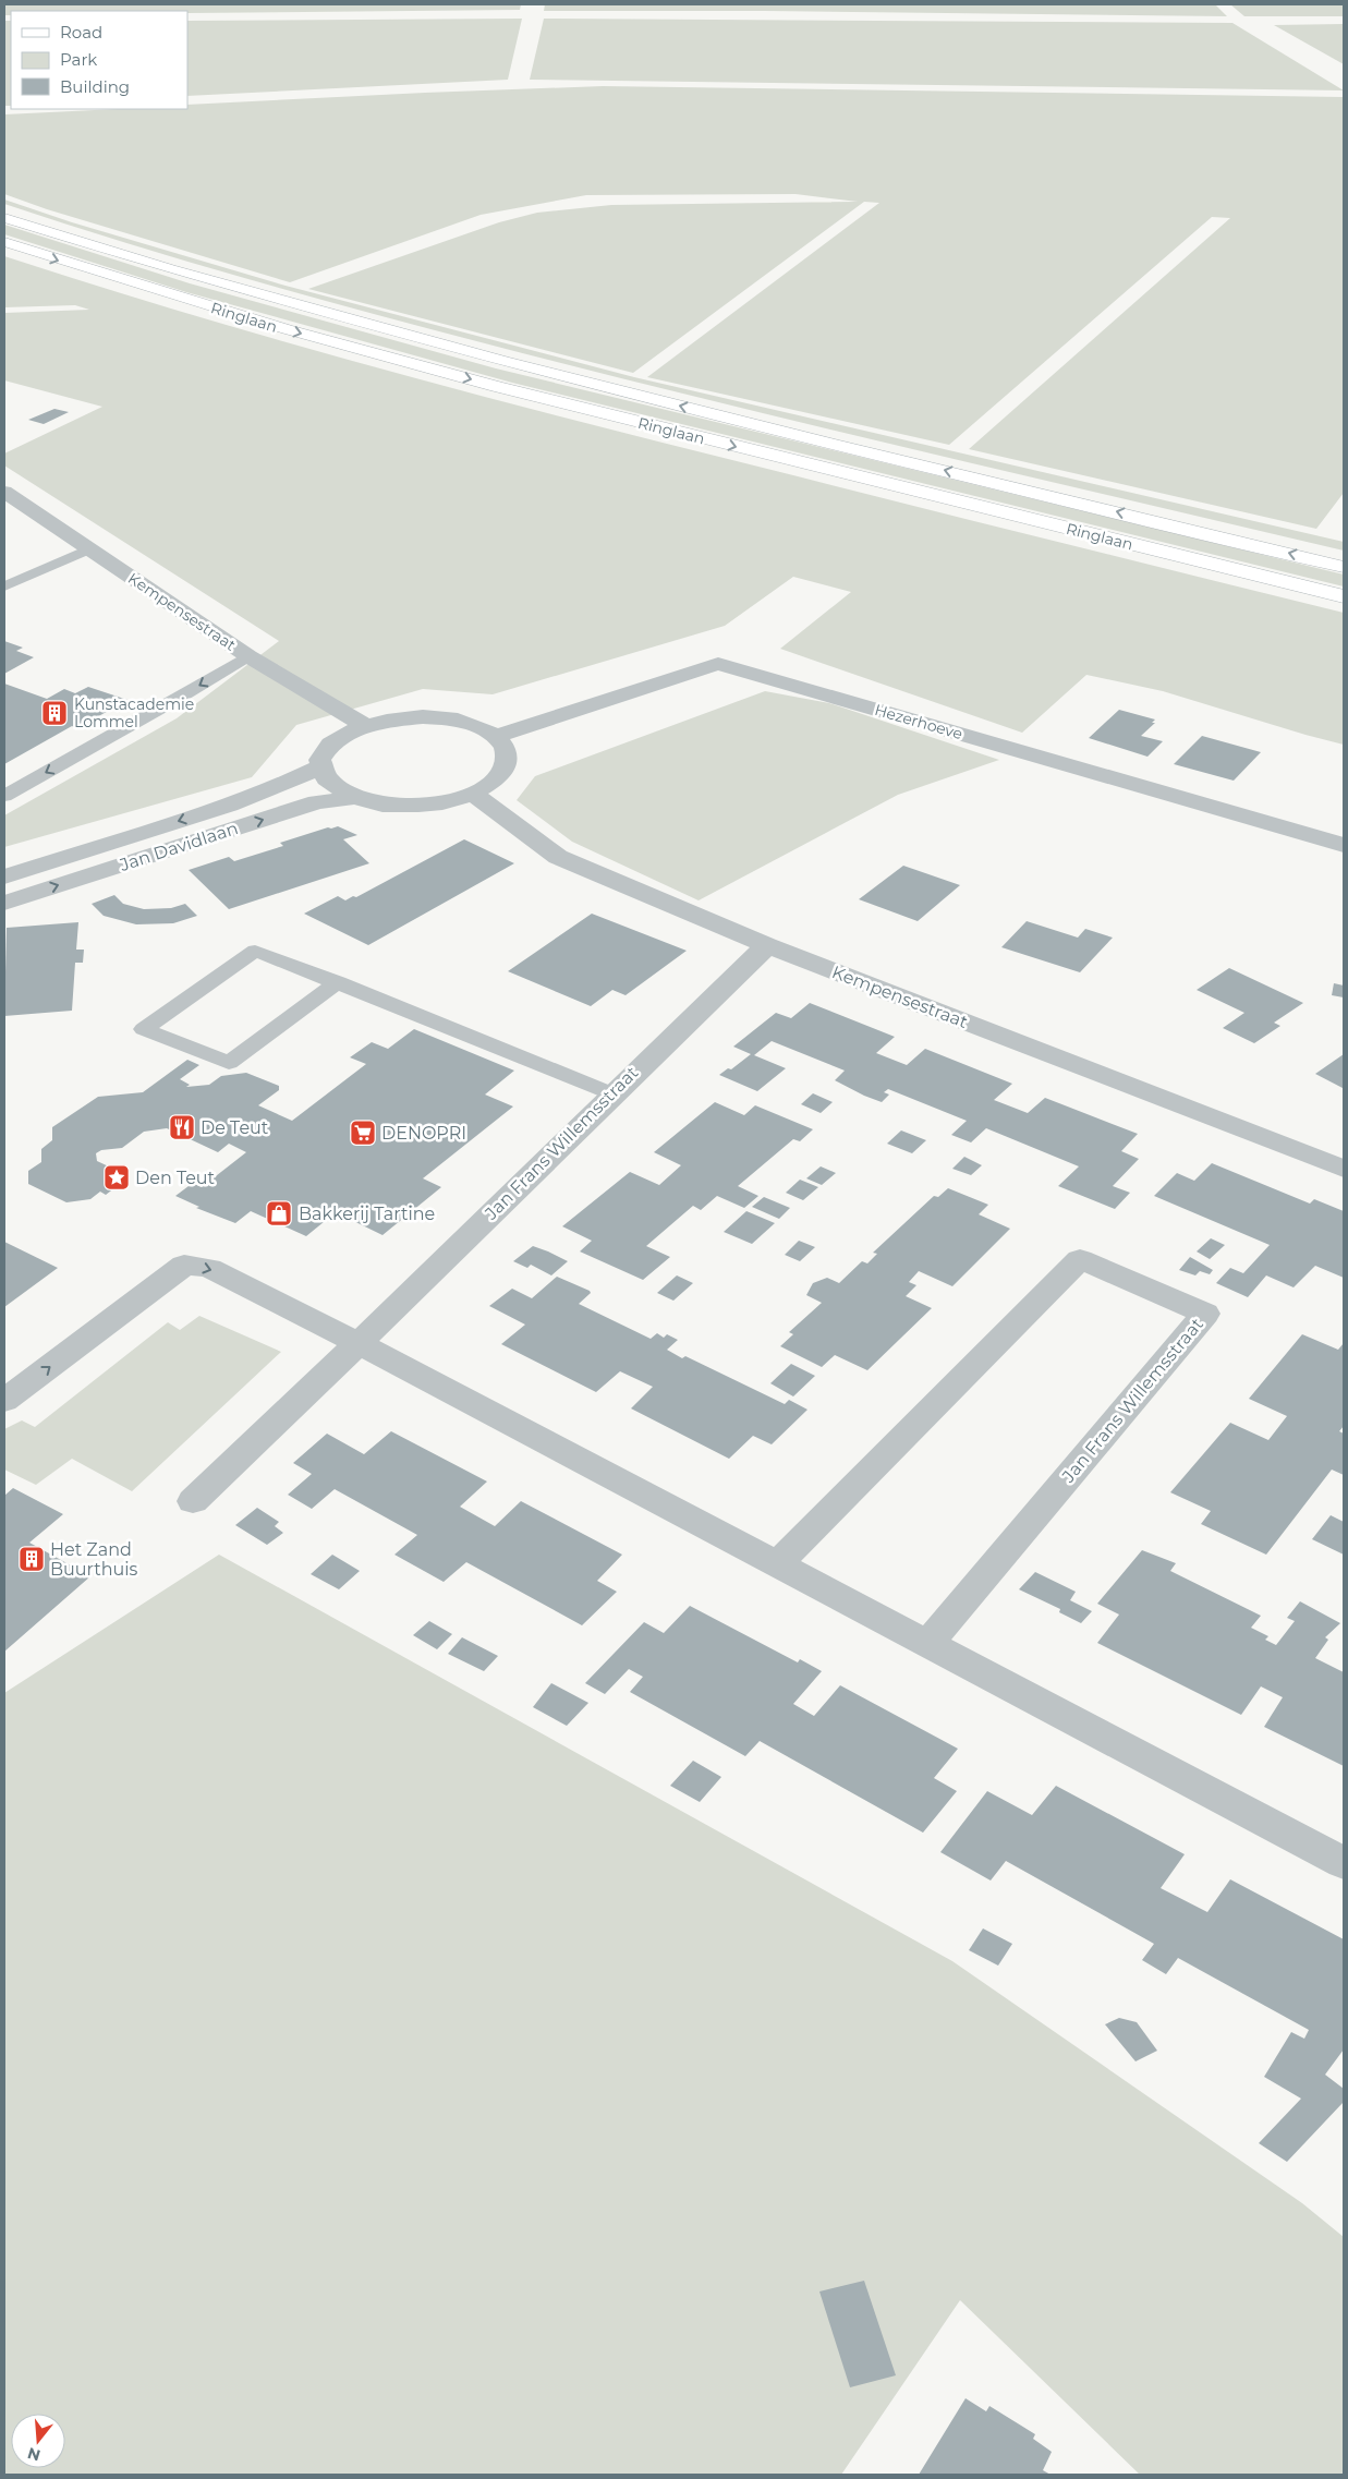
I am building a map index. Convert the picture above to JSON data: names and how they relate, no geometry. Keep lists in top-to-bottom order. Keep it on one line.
{"streets":{"main road":["Ringlaan"],"street":["Kempensestraat","Hezerhoeve","Jan Davidlaan","Jan Frans Willemsstraat"]},"crossings":[["Kempensestraat","Jan Frans Willemsstraat"]],"places":{"building":["Kunstacademie Lommel","Het Zand Buurthuis"],"restaurant":["De Teut"],"supermarket":["DENOPRI"],"place":["Den Teut"],"shop":["Bakkerij Tartine"]},"legend":["Road","Park","Building"],"north":"bottom"}
